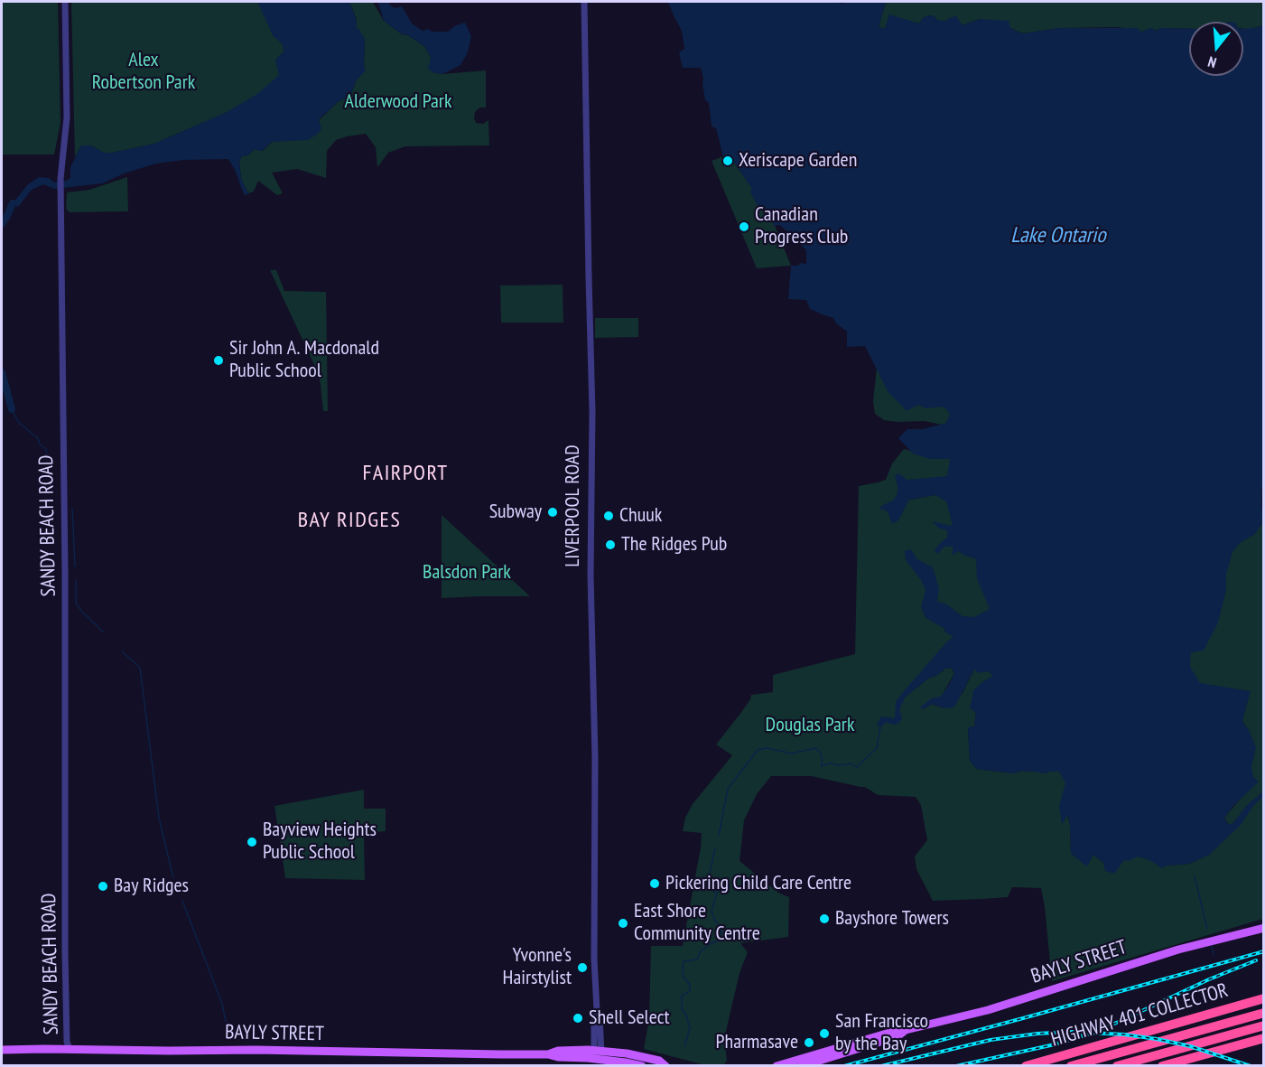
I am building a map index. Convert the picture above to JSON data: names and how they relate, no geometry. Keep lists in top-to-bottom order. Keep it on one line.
{"streets":{"highway":["HIGHWAY 401 COLLECTOR"],"main road":["BAYLY STREET"],"street":["LIVERPOOL ROAD","SANDY BEACH ROAD"]},"crossings":[["LIVERPOOL ROAD","BAYLY STREET"],["SANDY BEACH ROAD","BAYLY STREET"]],"districts":["FAIRPORT","BAY RIDGES"],"water":["Lake Ontario"],"parks":["Alex Robertson Park","Alderwood Park","Balsdon Park","Douglas Park"],"places":["Xeriscape Garden","Canadian Progress Club","Sir John A. Macdonald Public School","Subway","Chuuk","The Ridges Pub","Bayview Heights Public School","Pickering Child Care Centre","Bay Ridges","Bayshore Towers","East Shore Community Centre","Yvonne's Hairstylist","Shell Select","San Francisco by the Bay","Pharmasave"],"north":"bottom"}
